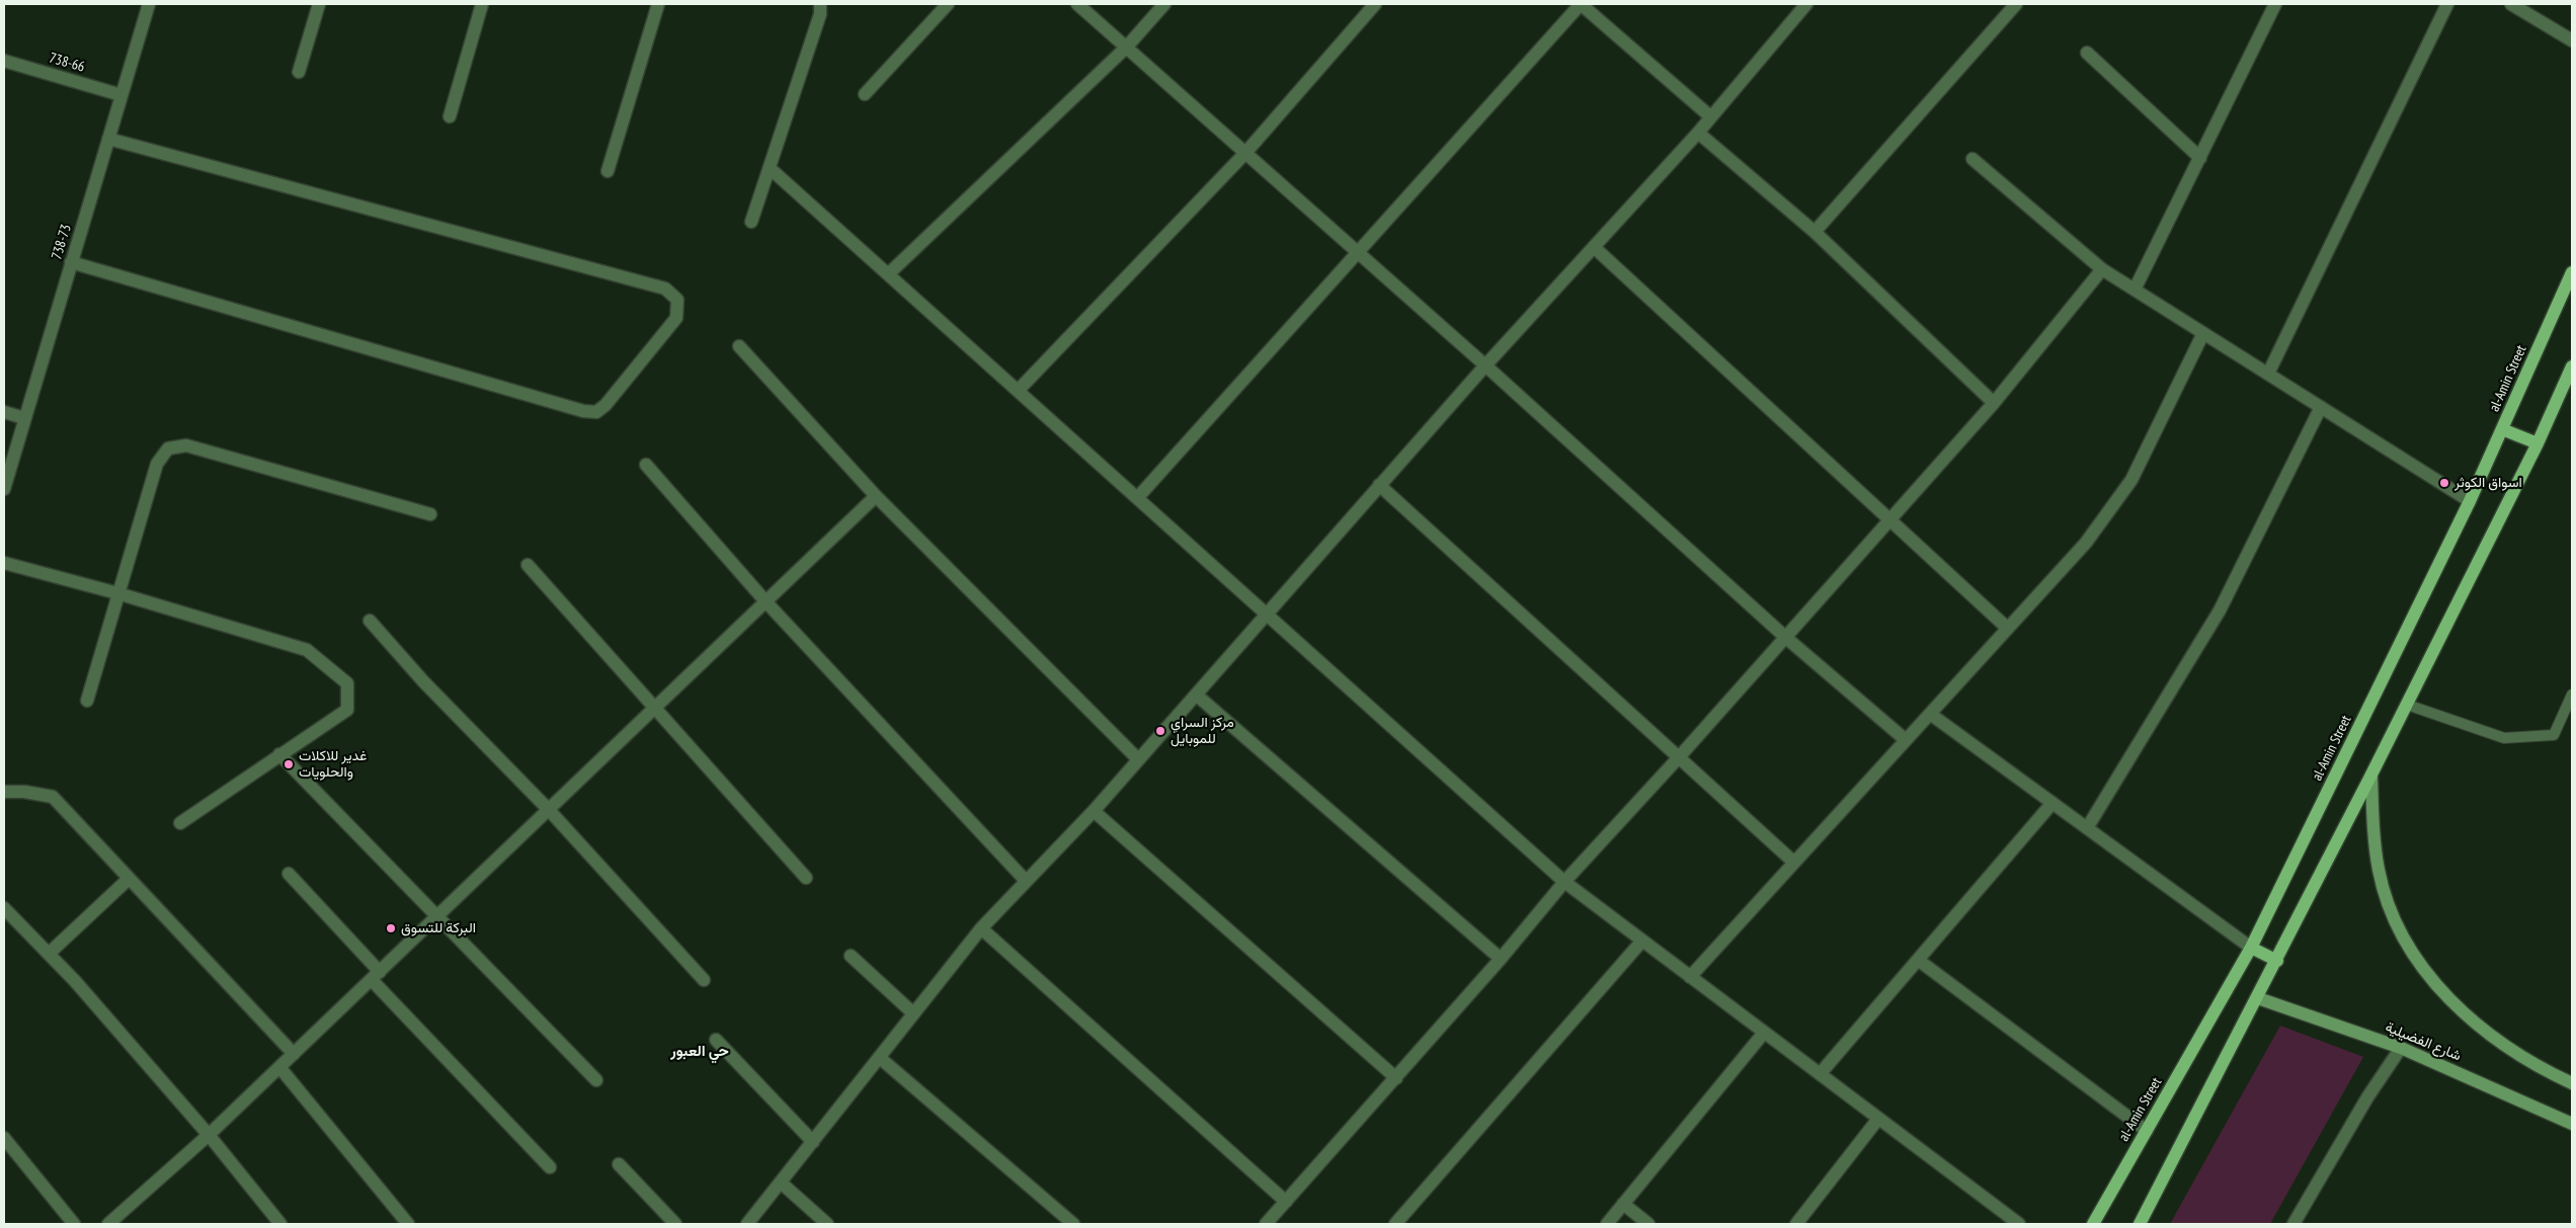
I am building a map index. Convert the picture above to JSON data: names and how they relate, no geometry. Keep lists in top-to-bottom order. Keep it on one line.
{"streets":{"main road":["al-Amin Street"],"street":["738-66","738-73","شارع الفضيلية"]},"crossings":[["738-66","738-73"]],"districts":["حي العبور"],"places":["اسواق الكوثر","مركز السراي للموبايل","غدير للاكلات والحلويات","البركة للتسوق"]}
